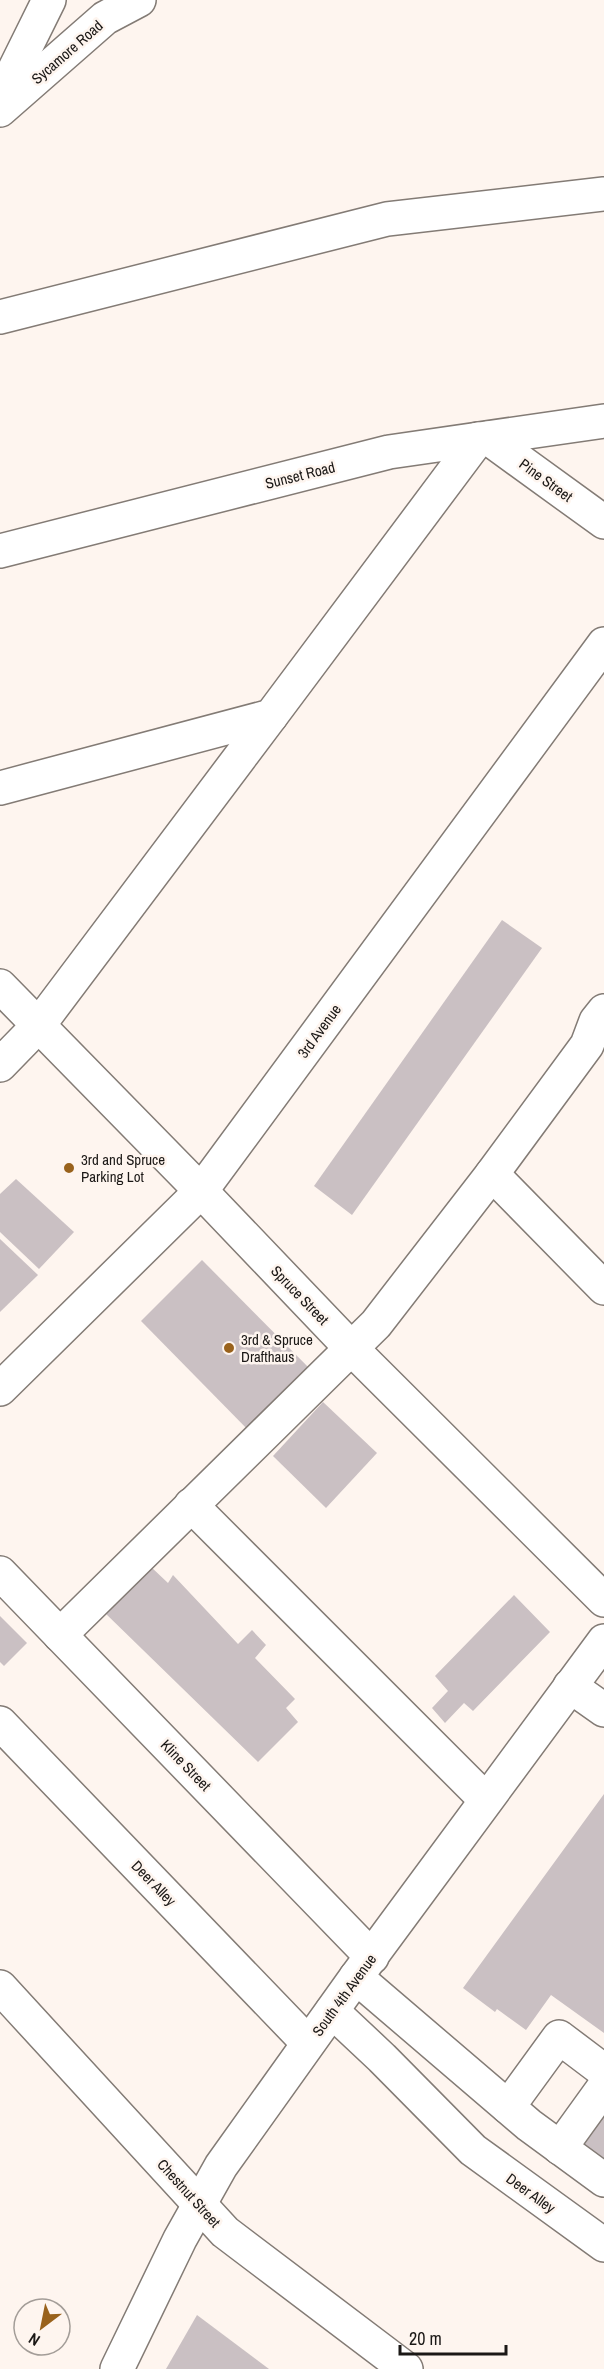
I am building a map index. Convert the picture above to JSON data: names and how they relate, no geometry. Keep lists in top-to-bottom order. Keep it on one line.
{"streets":{"street":["Sycamore Road","Sunset Road","Pine Street","3rd Avenue","Spruce Street","Kline Street","Deer Alley","South 4th Avenue","Chestnut Street"]},"crossings":[["Sunset Road","Pine Street"],["3rd Avenue","Spruce Street"],["Kline Street","South 4th Avenue"],["Deer Alley","South 4th Avenue"],["South 4th Avenue","Chestnut Street"]],"places":["3rd and Spruce Parking Lot","3rd & Spruce Drafthaus"],"scale_bar":"20 m","north":"bottom left"}
